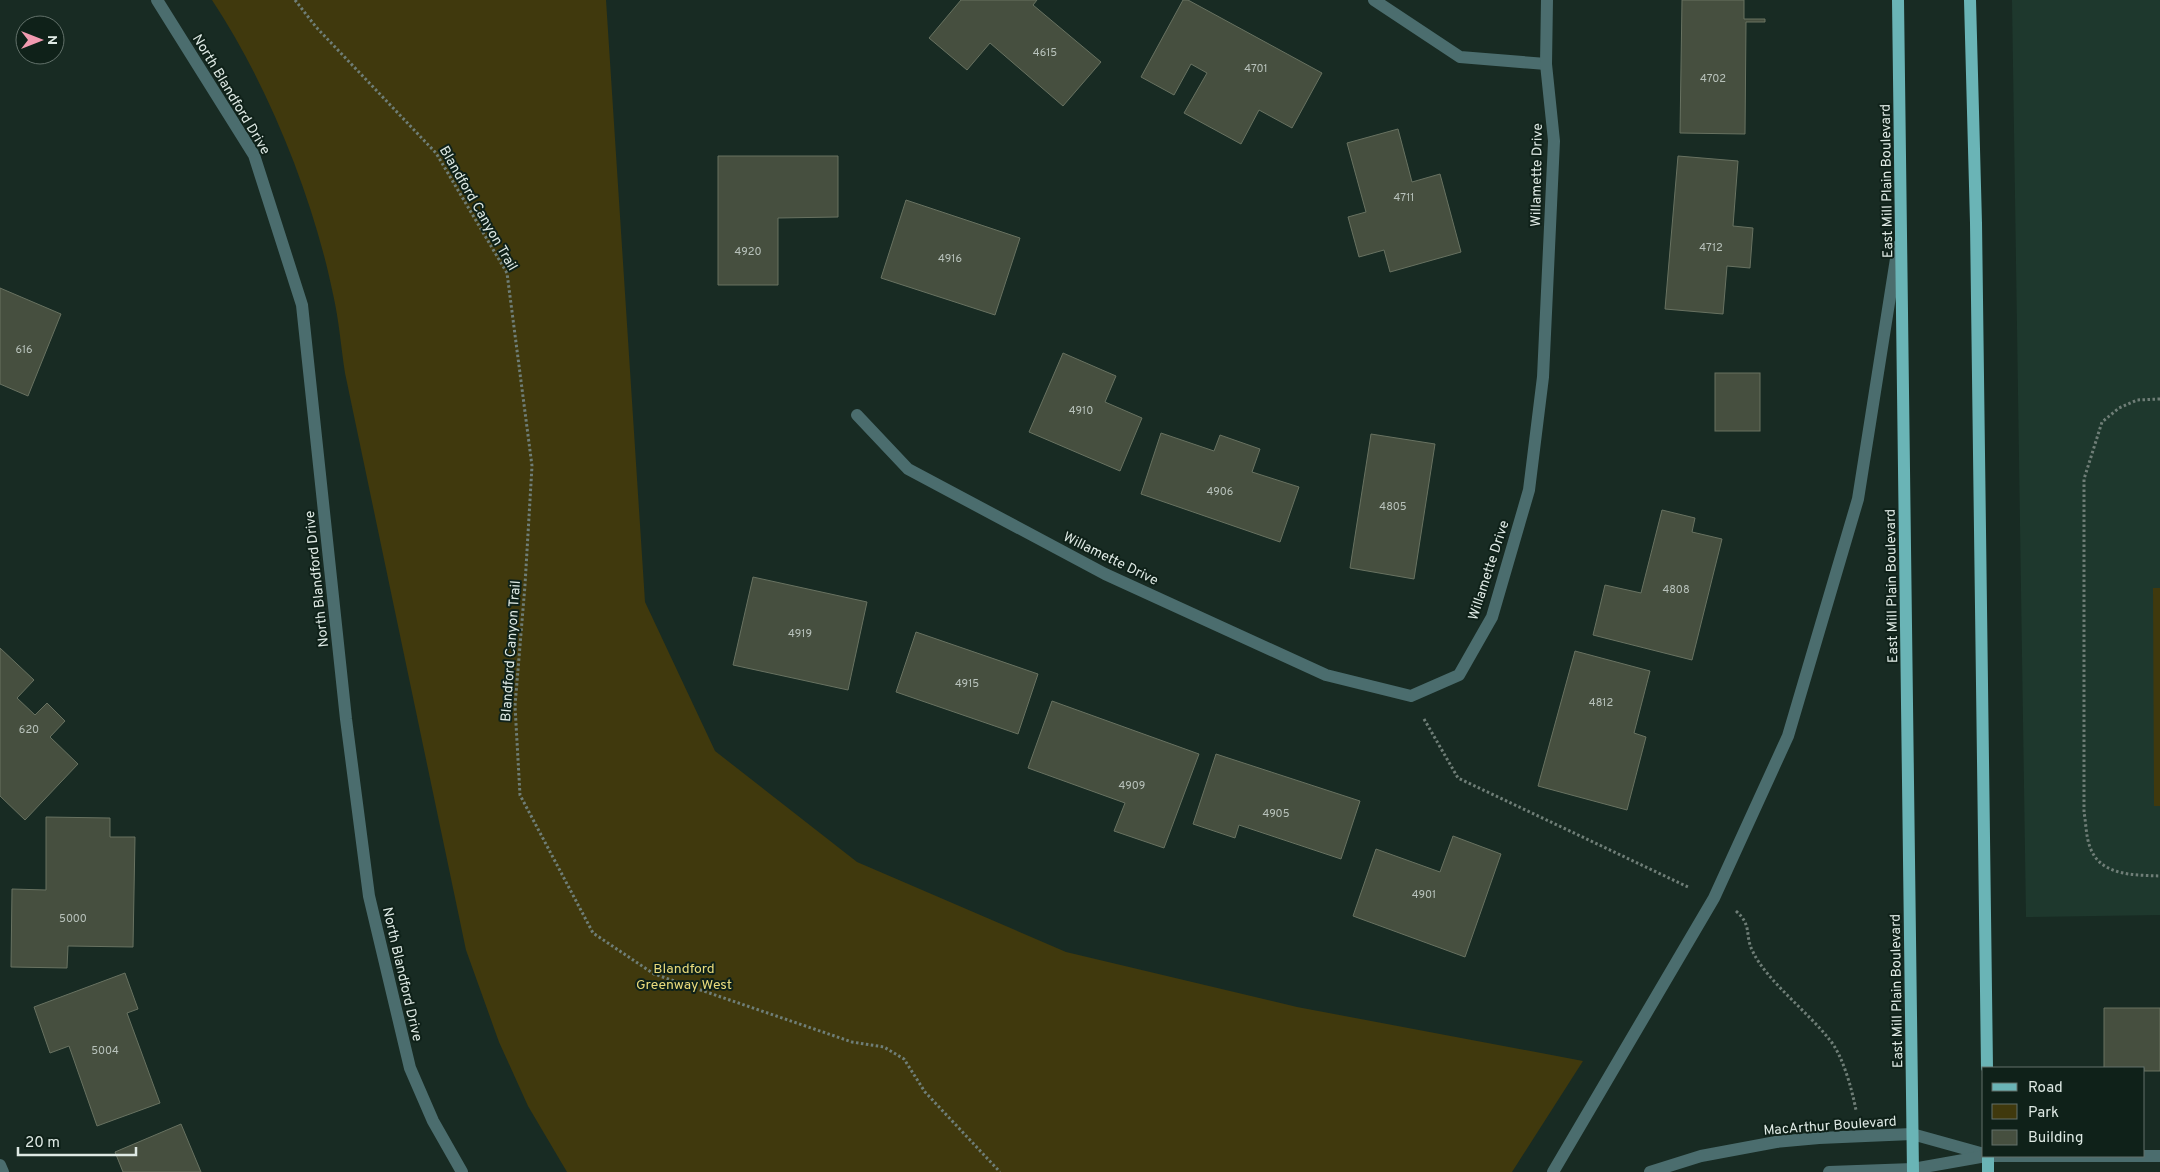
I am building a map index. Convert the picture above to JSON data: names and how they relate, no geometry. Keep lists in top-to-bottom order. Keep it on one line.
{"streets":{"main road":["East Mill Plain Boulevard"],"street":["North Blandford Drive","Willamette Drive","MacArthur Boulevard"],"path":["Blandford Canyon Trail"]},"crossings":[["East Mill Plain Boulevard","MacArthur Boulevard"]],"parks":["Blandford Greenway West"],"house_numbers":["4615","4701","4702","4711","4712","4920","4916","616","4910","4906","4805","4808","4919","4915","4812","620","4909","4905","4901","5000","5004"],"legend":["Road","Park","Building"],"scale_bar":"20 m","north":"right"}
